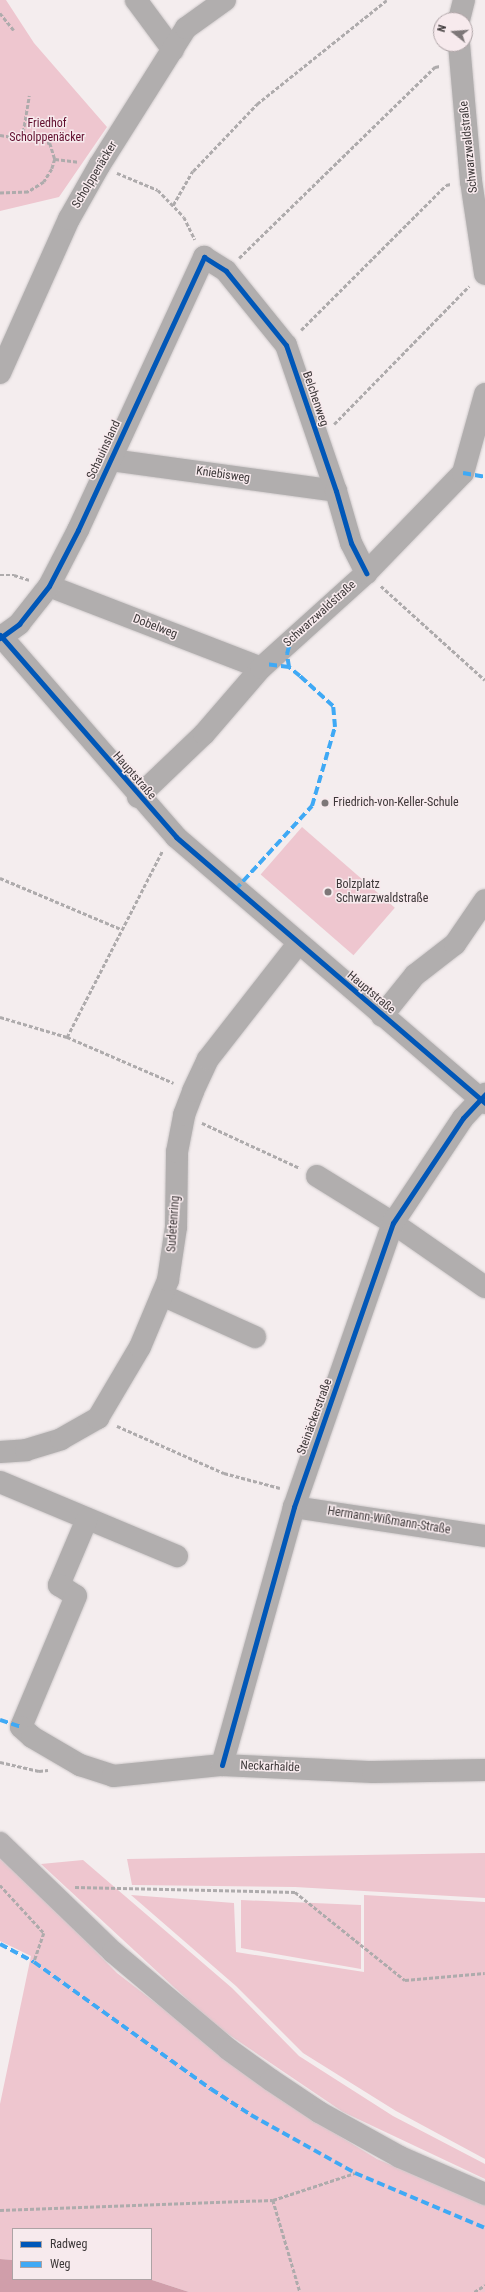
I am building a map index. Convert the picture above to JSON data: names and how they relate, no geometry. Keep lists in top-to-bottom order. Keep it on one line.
{"streets":{"street":["Schwarzwaldstraße","Scholppenäcker","Belchenweg","Schauinsland","Kniebisweg","Dobelweg","Hauptstraße","Sudetenring","Steinäckerstraße","Hermann-Wißmann-Straße","Neckarhalde"]},"crossings":[["Schwarzwaldstraße","Belchenweg"],["Schwarzwaldstraße","Dobelweg"],["Schwarzwaldstraße","Hauptstraße"],["Belchenweg","Schauinsland"],["Belchenweg","Kniebisweg"],["Schauinsland","Kniebisweg"],["Schauinsland","Dobelweg"],["Schauinsland","Hauptstraße"],["Hauptstraße","Sudetenring"],["Hauptstraße","Steinäckerstraße"],["Steinäckerstraße","Hermann-Wißmann-Straße"],["Steinäckerstraße","Neckarhalde"]],"parks":["Friedhof Scholppenäcker"],"places":["Friedrich-von-Keller-Schule","Bolzplatz Schwarzwaldstraße"],"legend":["Radweg","Weg"],"north":"left"}
